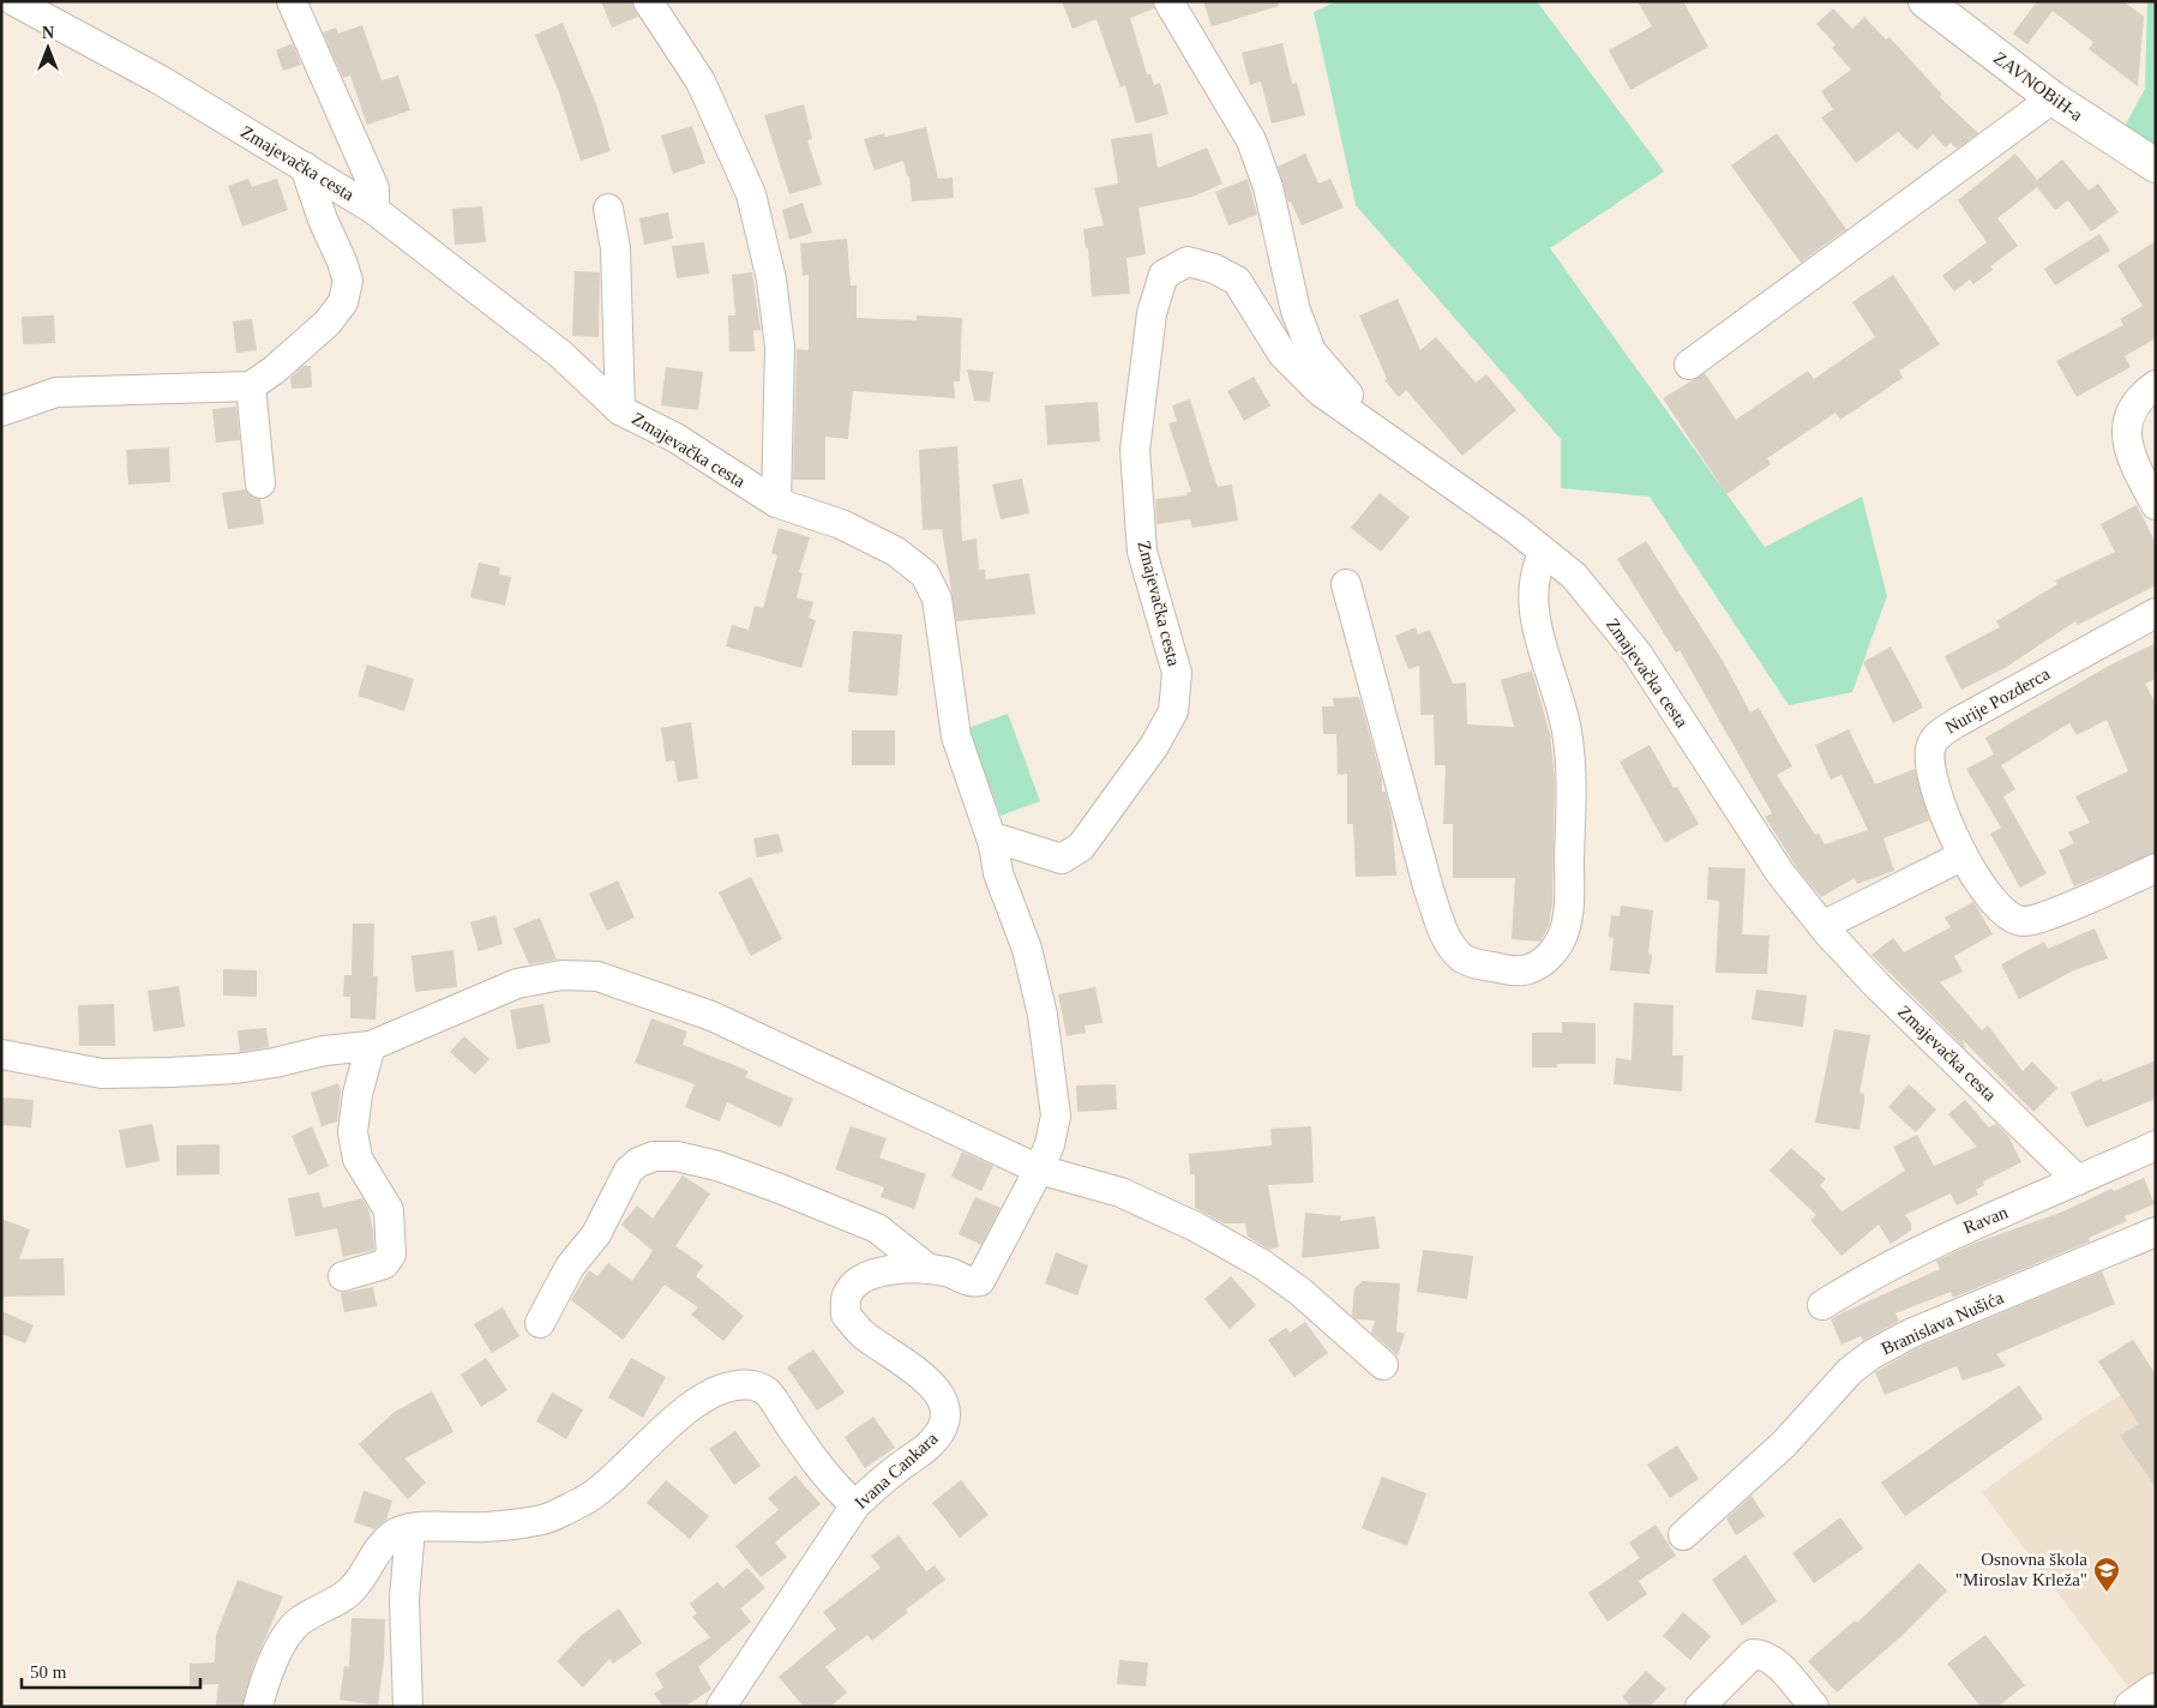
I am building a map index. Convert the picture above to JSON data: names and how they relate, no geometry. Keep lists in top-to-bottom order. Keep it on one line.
{"streets":{"main road":["ZAVNOBiH-a"],"street":["Zmajevačka cesta","Nurije Pozderca","Ravan","Branislava Nušića","Ivana Cankara"]},"crossings":[["Zmajevačka cesta","Ravan"]],"places":{"school or university":["Osnovna škola \"Miroslav Krleža\""]},"scale_bar":"50 m","north":"top"}
